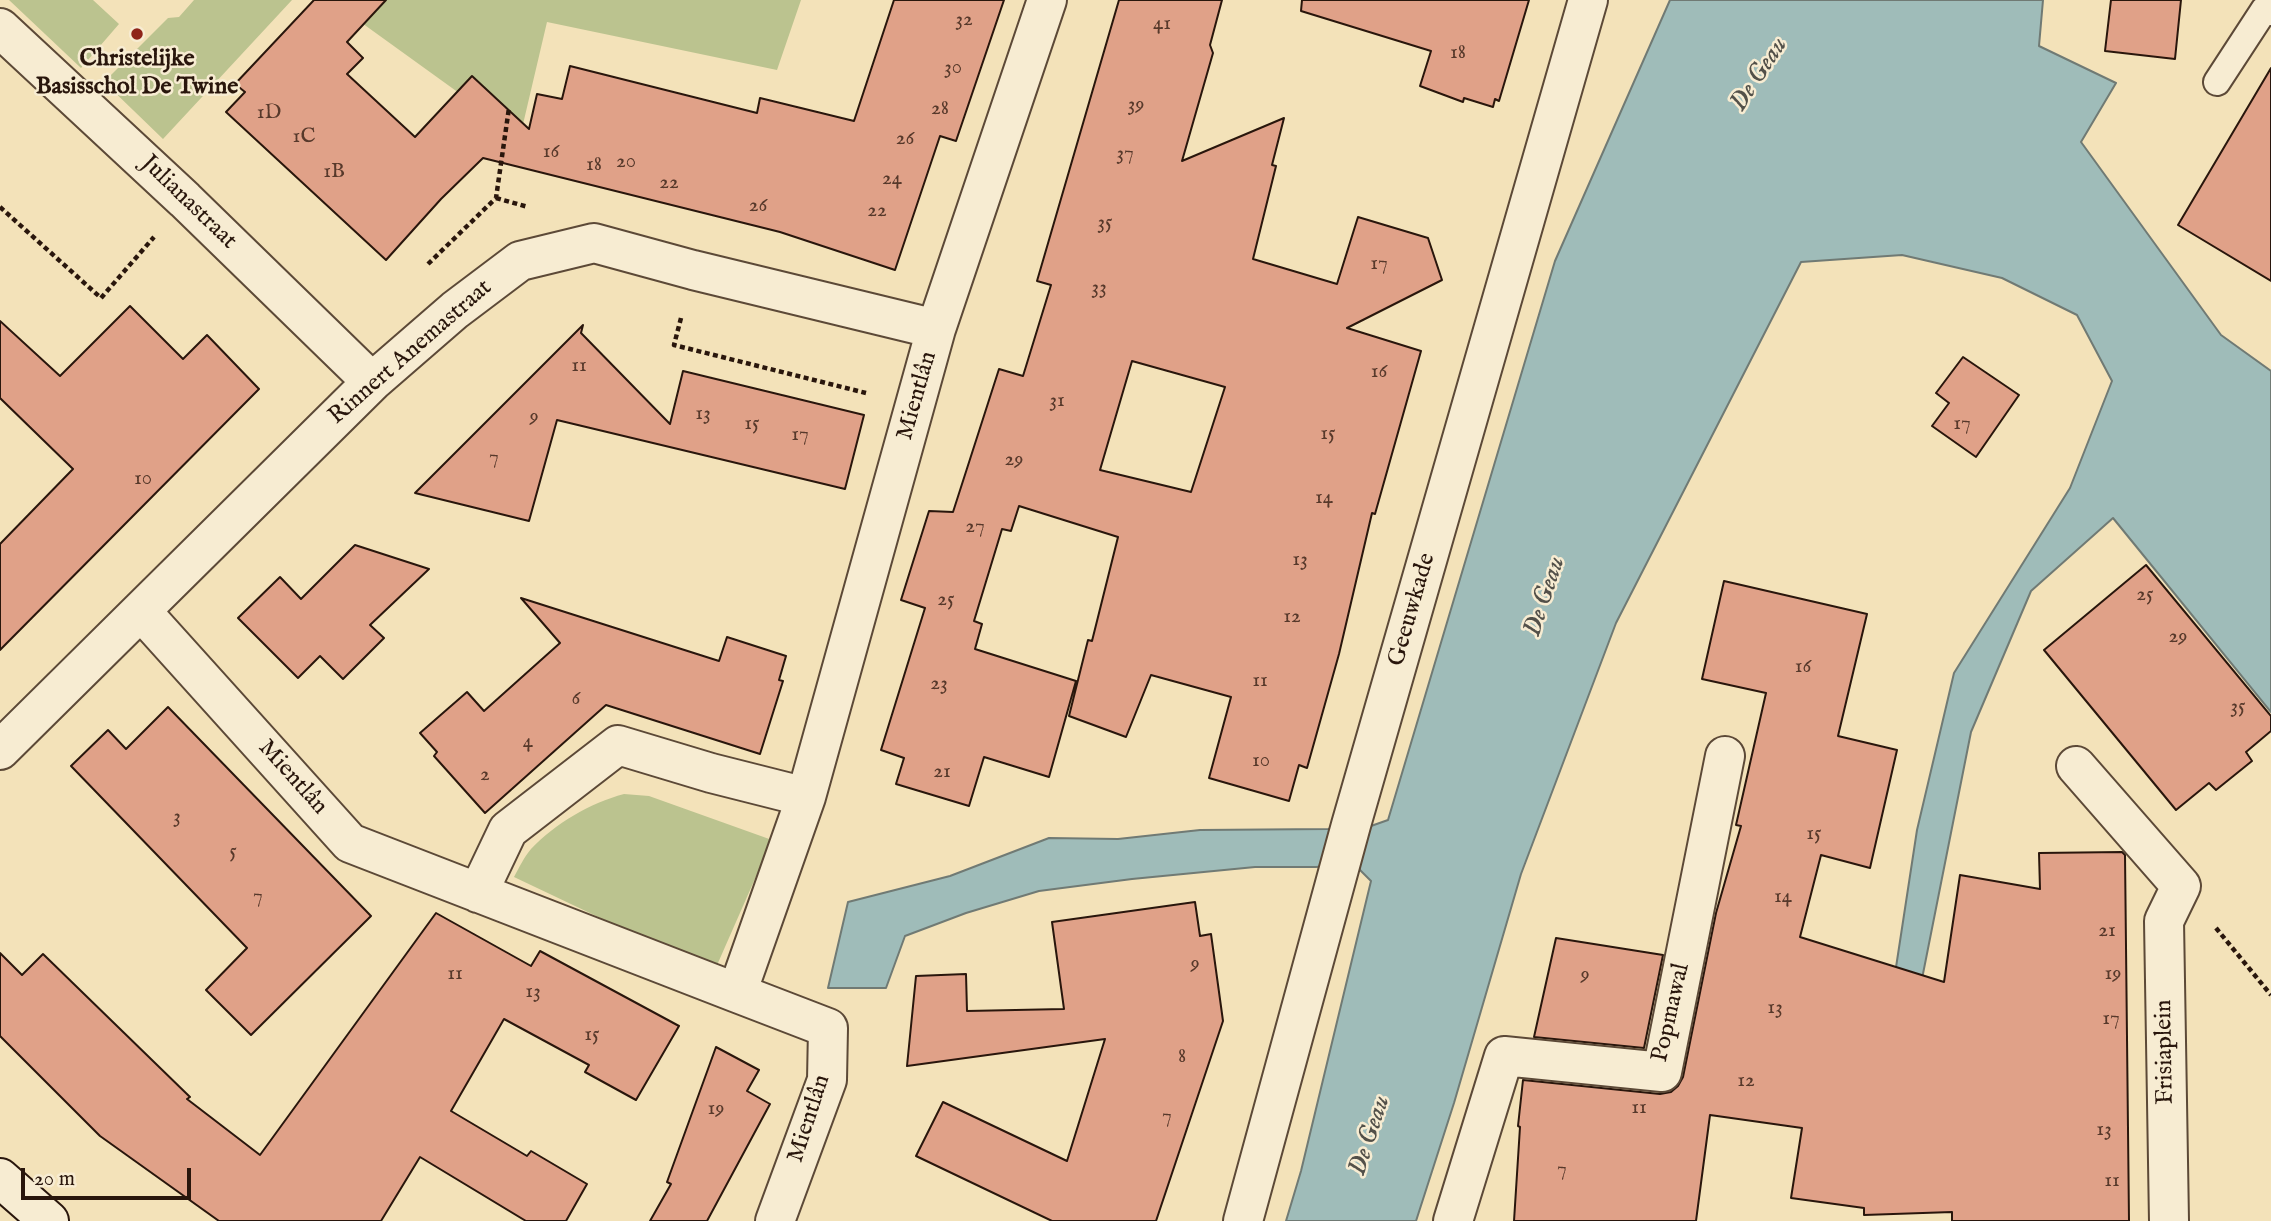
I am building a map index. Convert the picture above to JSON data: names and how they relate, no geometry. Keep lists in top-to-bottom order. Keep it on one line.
{"streets":{"street":["Julianastraat","Rinnert Anemastraat","Mientlân","Geeuwkade","Popmawal","Frisiaplein"]},"crossings":[["Julianastraat","Rinnert Anemastraat"],["Rinnert Anemastraat","Mientlân"]],"water":["De Geau"],"places":["Christelijke Basisschol De Twine"],"house_numbers":["32","41","18","30","39","28","1D","1C","26","16","37","20","18","1B","24","22","26","22","35","17","33","11","16","31","13","9","15","17","15","17","7","29","10","14","27","13","25","25","12","29","16","11","23","6","35","4","10","21","2","3","15","5","7","14","21","9","11","19","9","13","13","17","15","8","12","11","19","7","13","7","11"],"scale_bar":"20 m"}
